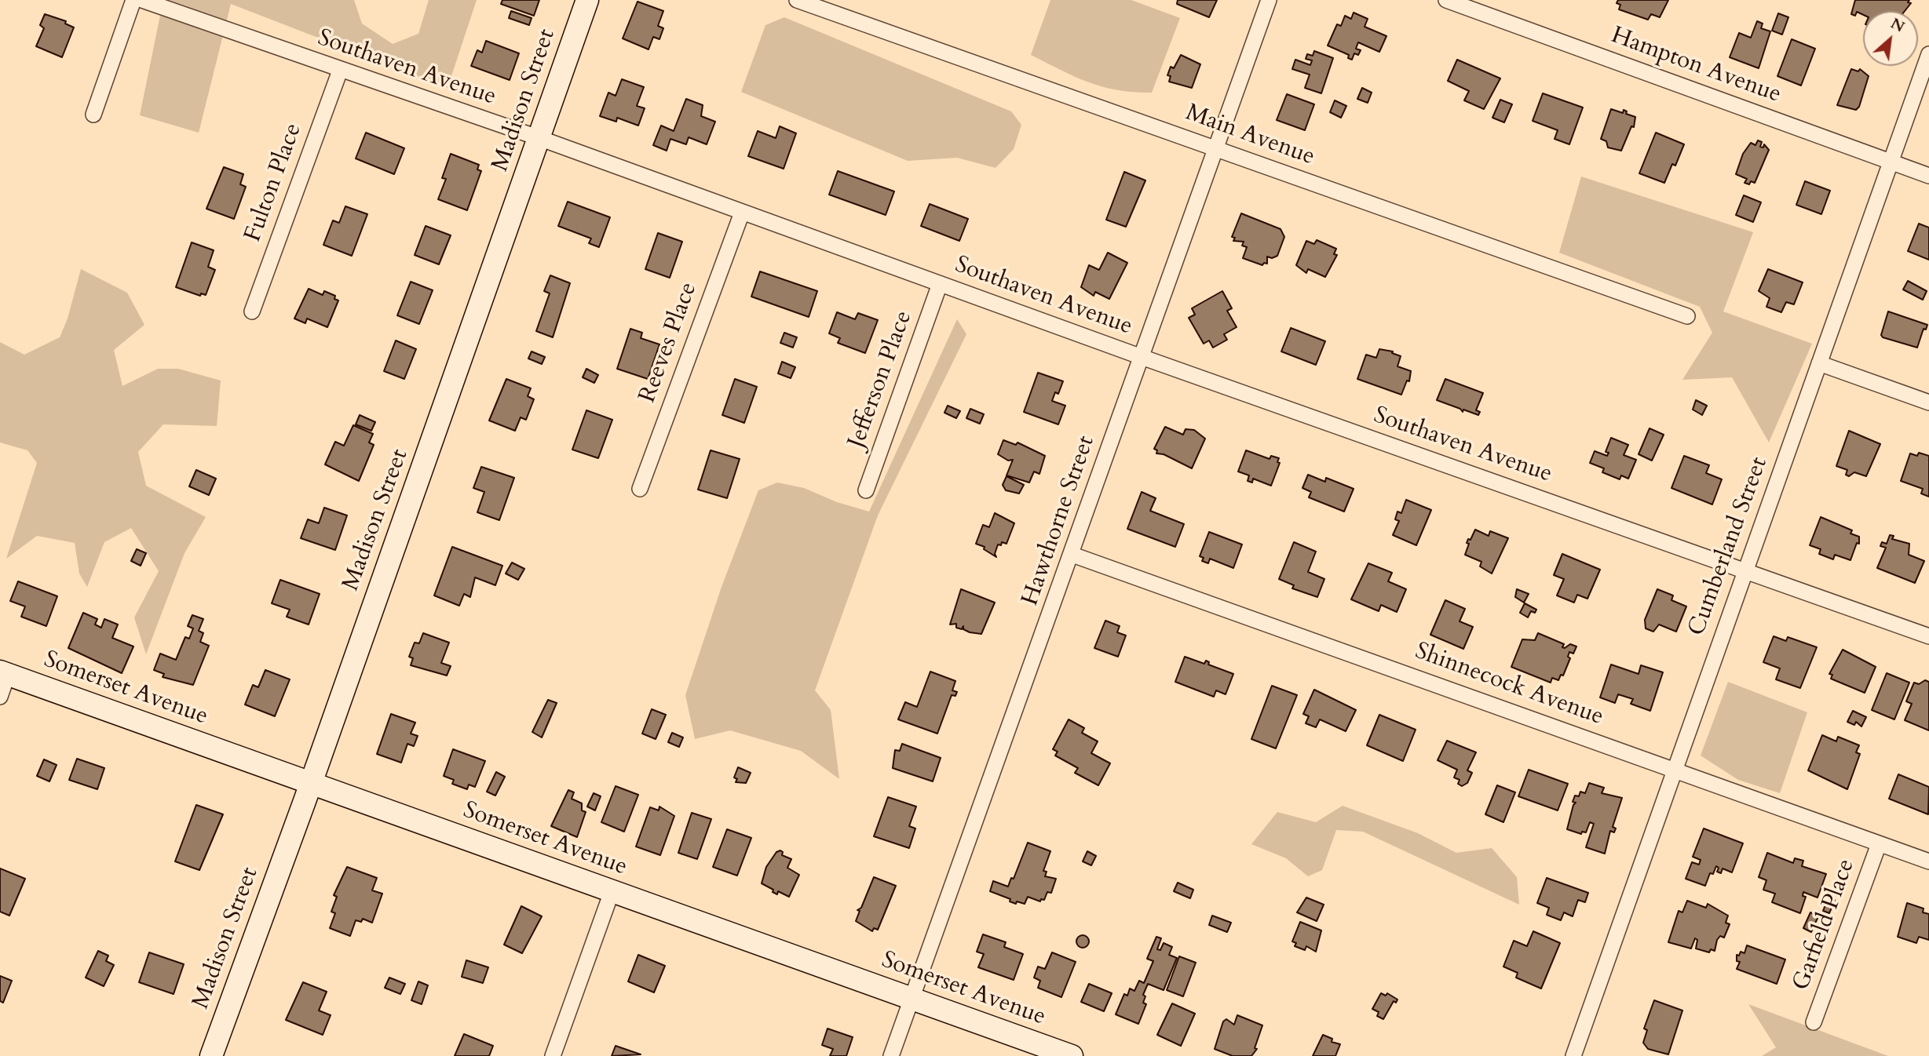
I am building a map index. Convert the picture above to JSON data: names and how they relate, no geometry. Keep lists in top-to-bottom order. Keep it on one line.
{"streets":{"street":["Hampton Avenue","Southaven Avenue","Madison Street","Main Avenue","Fulton Place","Reeves Place","Jefferson Place","Hawthorne Street","Cumberland Street","Shinnecock Avenue","Somerset Avenue","Garfield Place"]},"crossings":[["Hampton Avenue","Cumberland Street"],["Southaven Avenue","Madison Street"],["Southaven Avenue","Fulton Place"],["Southaven Avenue","Reeves Place"],["Southaven Avenue","Jefferson Place"],["Southaven Avenue","Hawthorne Street"],["Southaven Avenue","Cumberland Street"],["Madison Street","Somerset Avenue"],["Main Avenue","Hawthorne Street"],["Hawthorne Street","Shinnecock Avenue"],["Hawthorne Street","Somerset Avenue"],["Cumberland Street","Shinnecock Avenue"],["Shinnecock Avenue","Garfield Place"]],"north":"top right"}
